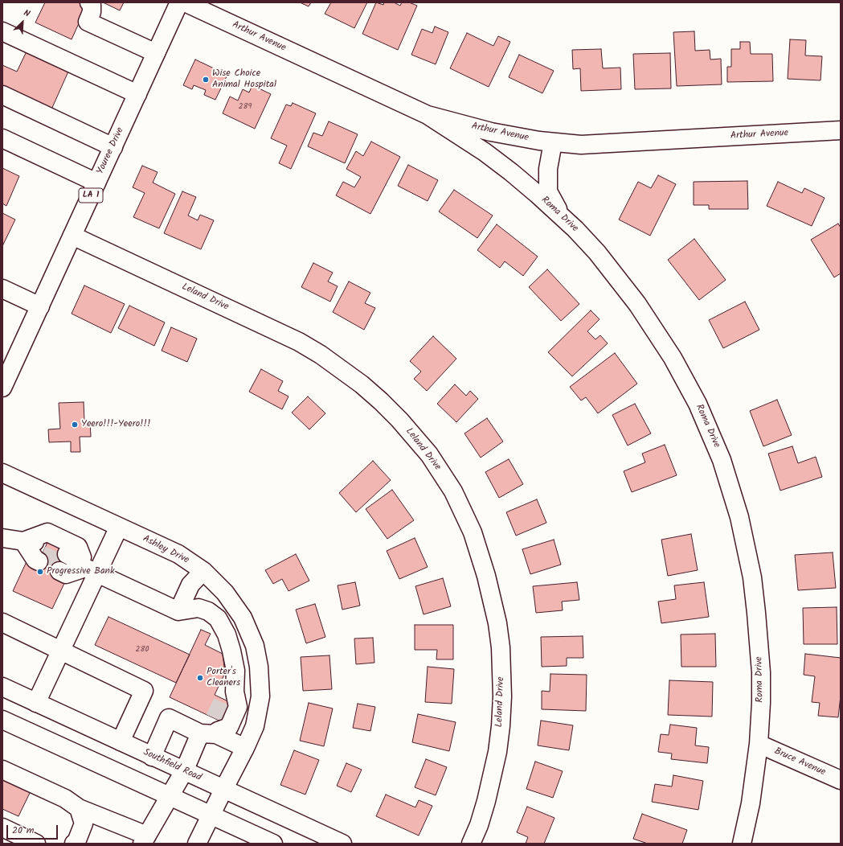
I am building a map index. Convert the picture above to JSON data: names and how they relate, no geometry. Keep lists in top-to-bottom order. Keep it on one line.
{"streets":{"street":["Arthur Avenue","Youree Drive","LA 1","Roma Drive","Leland Drive","Ashley Drive","Bruce Avenue","Southfield Road"]},"crossings":[["Arthur Avenue","Roma Drive"],["Youree Drive","Leland Drive"],["Roma Drive","Bruce Avenue"],["Ashley Drive","Southfield Road"]],"places":["Wise Choice Animal Hospital","Yeero!!!-Yeero!!!","Progressive Bank","Porter's Cleaners"],"house_numbers":["289","280"],"scale_bar":"20 m","north":"top right"}
